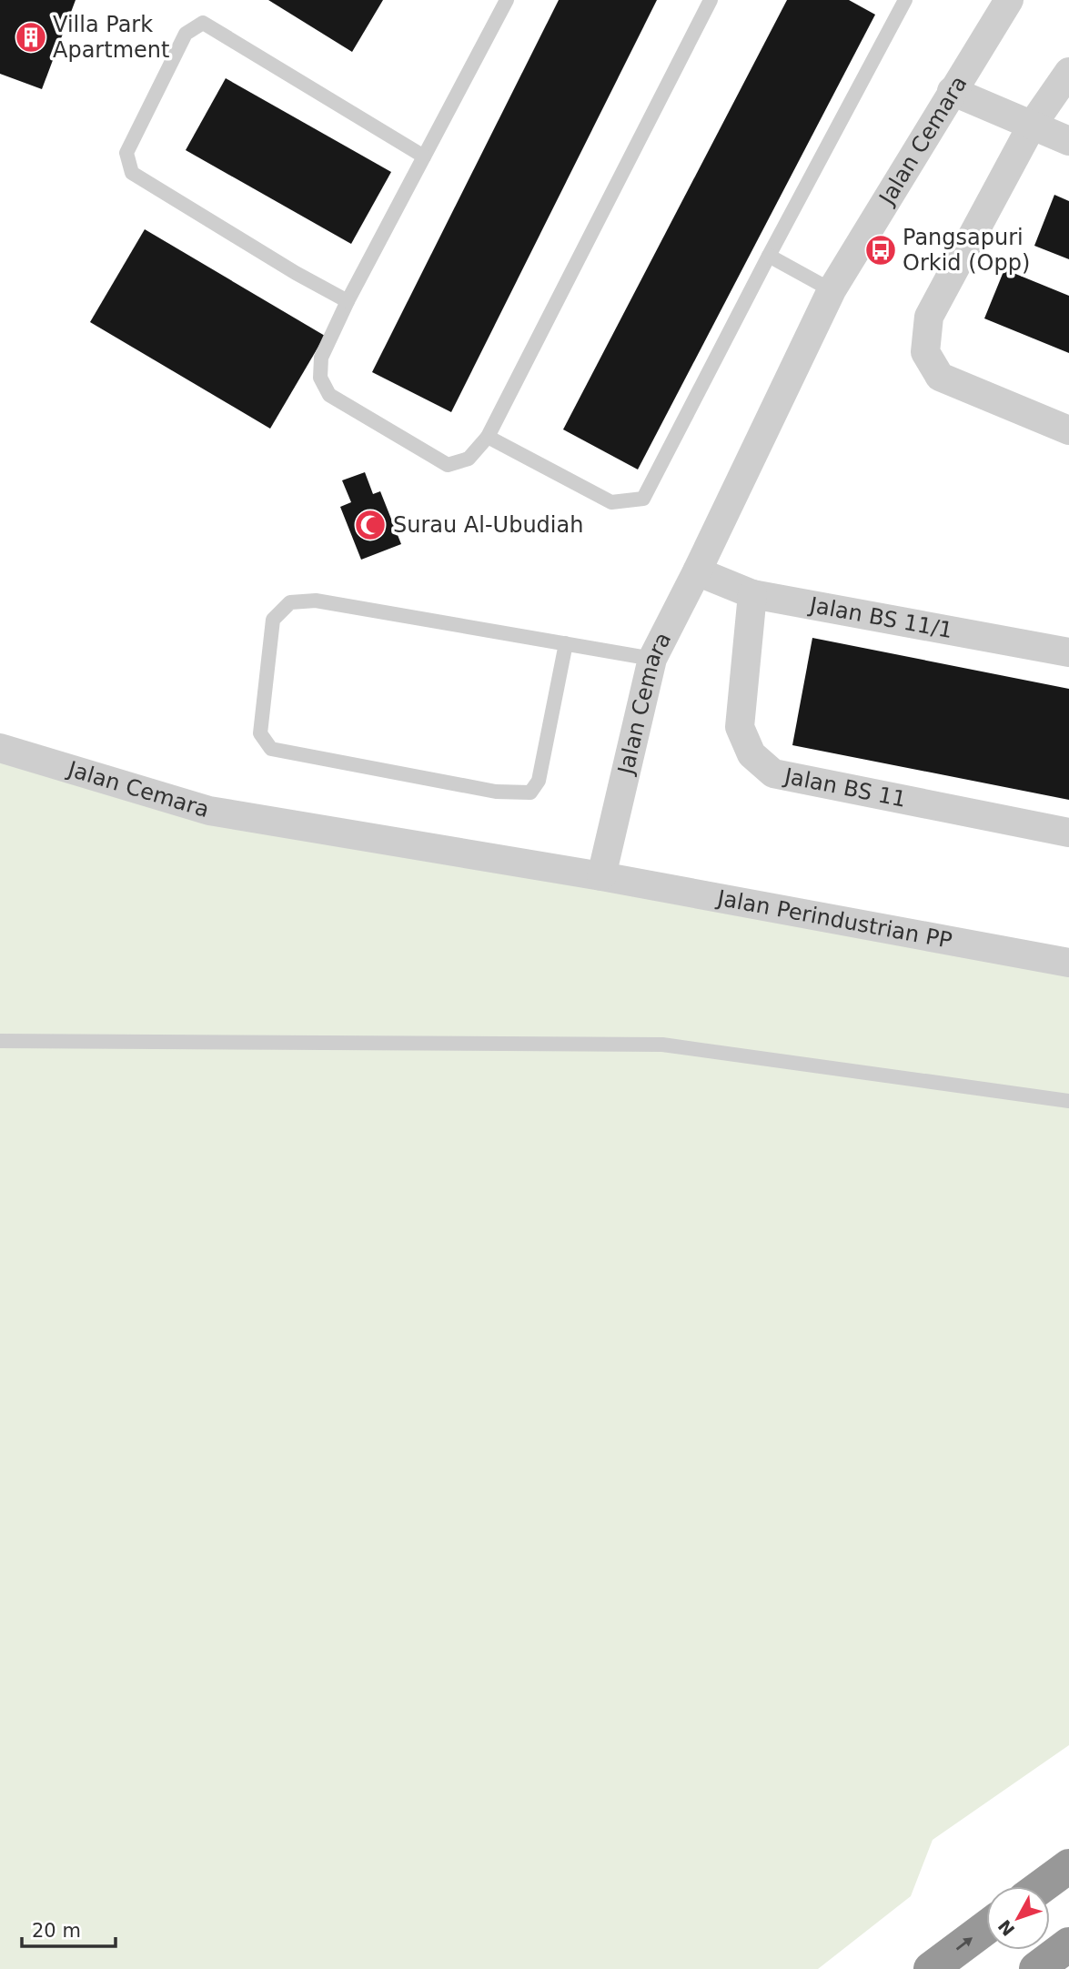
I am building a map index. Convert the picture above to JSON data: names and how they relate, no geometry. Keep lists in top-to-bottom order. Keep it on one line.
{"streets":{"street":["Jalan Cemara","Jalan BS 11/1","Jalan BS 11","Jalan Perindustrian PP"]},"crossings":[["Jalan Cemara","Jalan BS 11/1"],["Jalan Cemara","Jalan Perindustrian PP"],["Jalan BS 11/1","Jalan BS 11"]],"places":{"building":["Villa Park Apartment"],"bus stop":["Pangsapuri Orkid (Opp)"],"mosque":["Surau Al-Ubudiah"]},"scale_bar":"20 m","north":"bottom left"}
